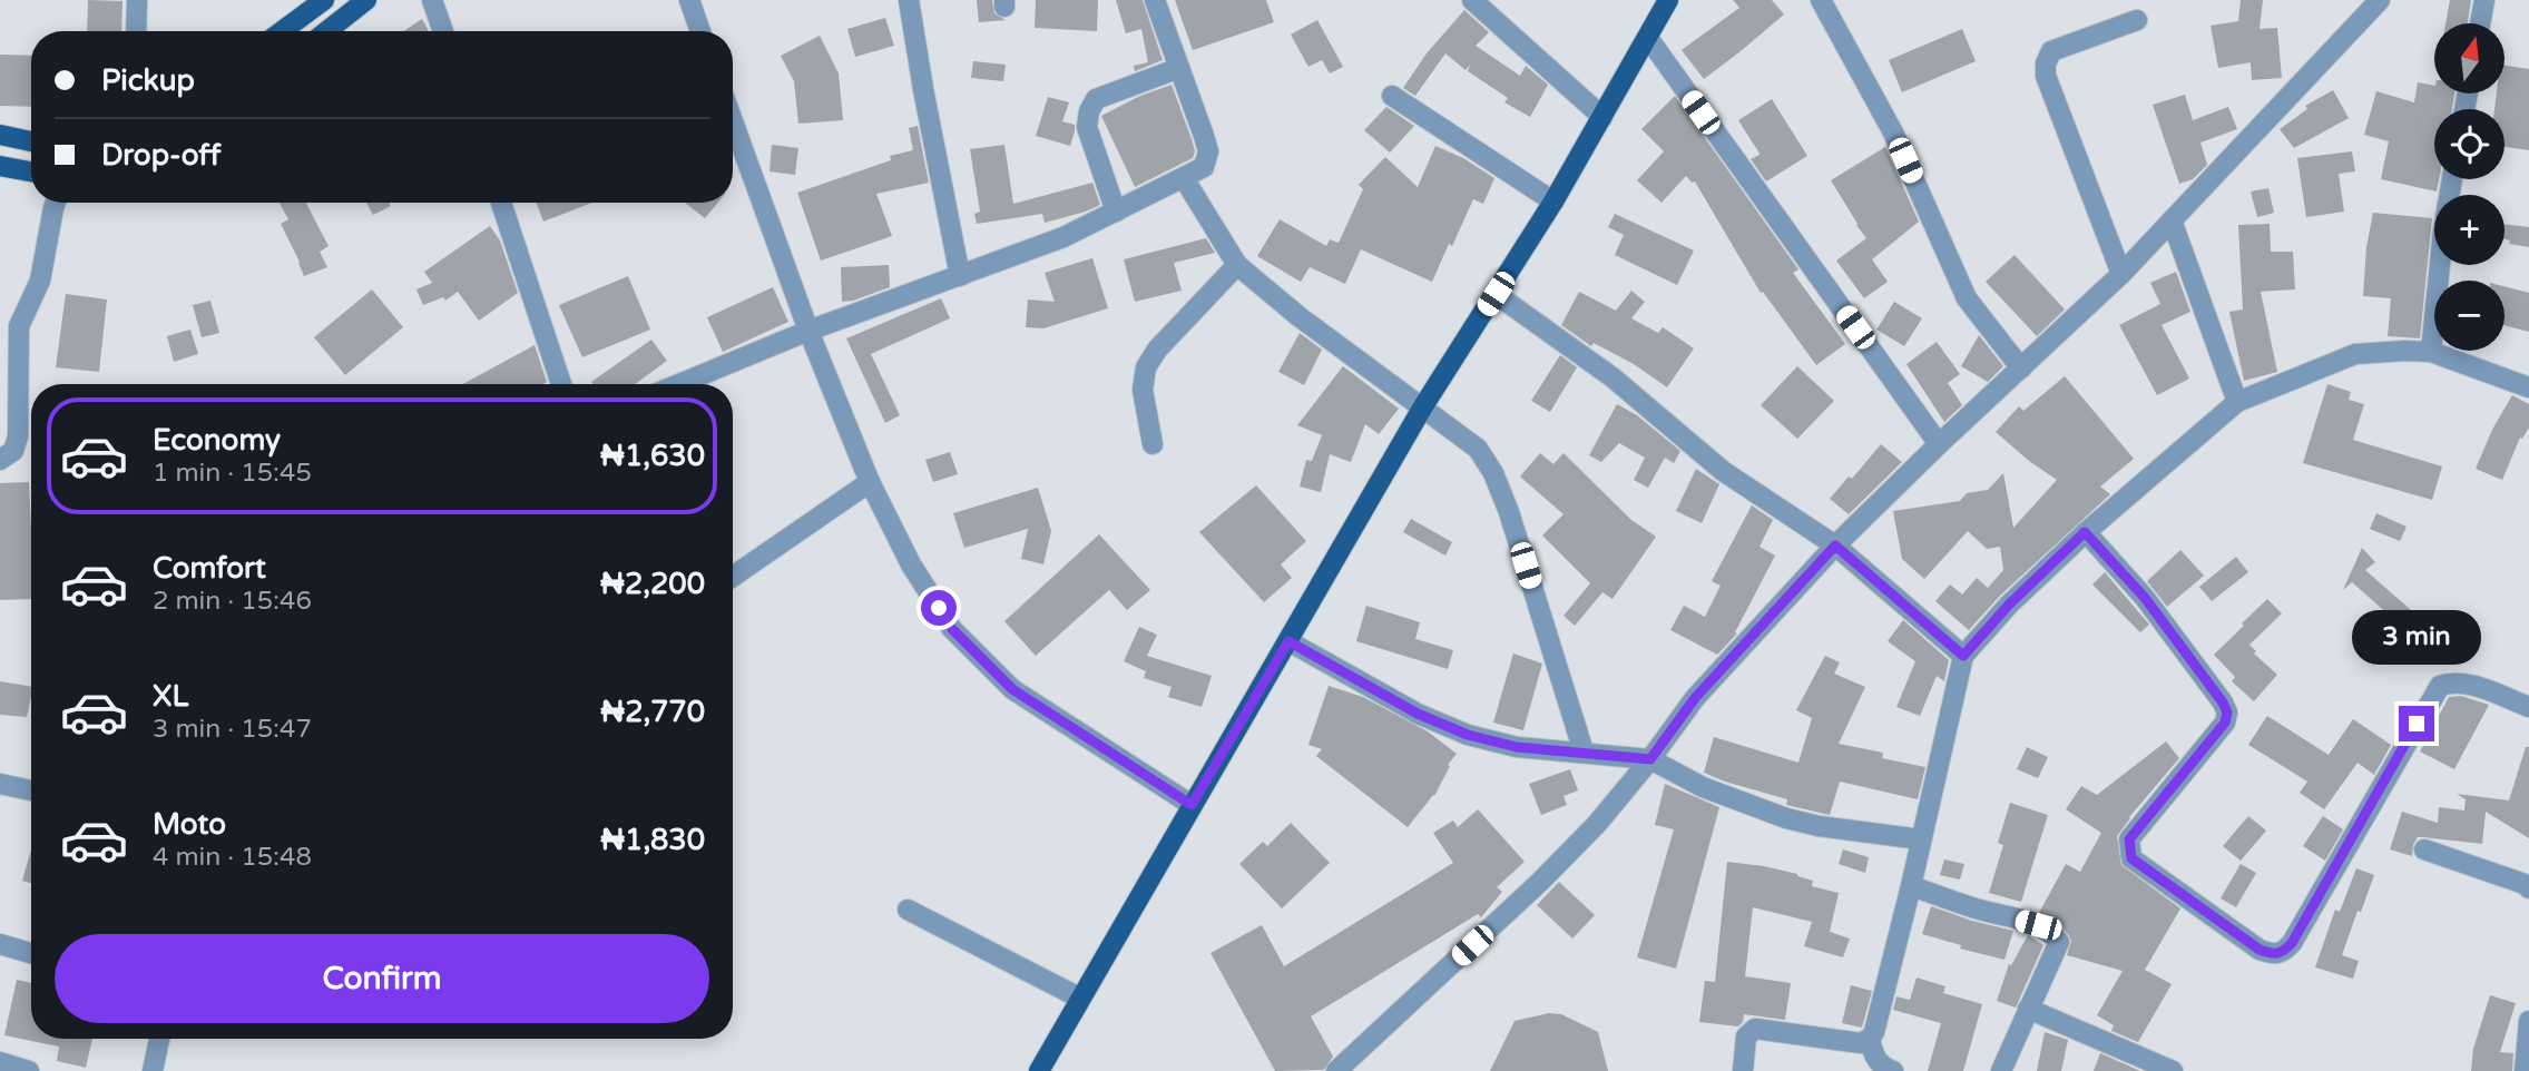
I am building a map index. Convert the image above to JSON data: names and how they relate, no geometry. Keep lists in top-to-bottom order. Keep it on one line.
{"north":"top","page":{"map_buttons":["+","−"],"banner":["Pickup","Drop-off"],"list":[{"name":"Economy","note":"1 min · 15:45","value":"₦1,630"},{"name":"Comfort","note":"2 min · 15:46","value":"₦2,200"},{"name":"XL","note":"3 min · 15:47","value":"₦2,770"},{"name":"Moto","note":"4 min · 15:48","value":"₦1,830"}],"bubble":"3 min","buttons":"Confirm"}}
